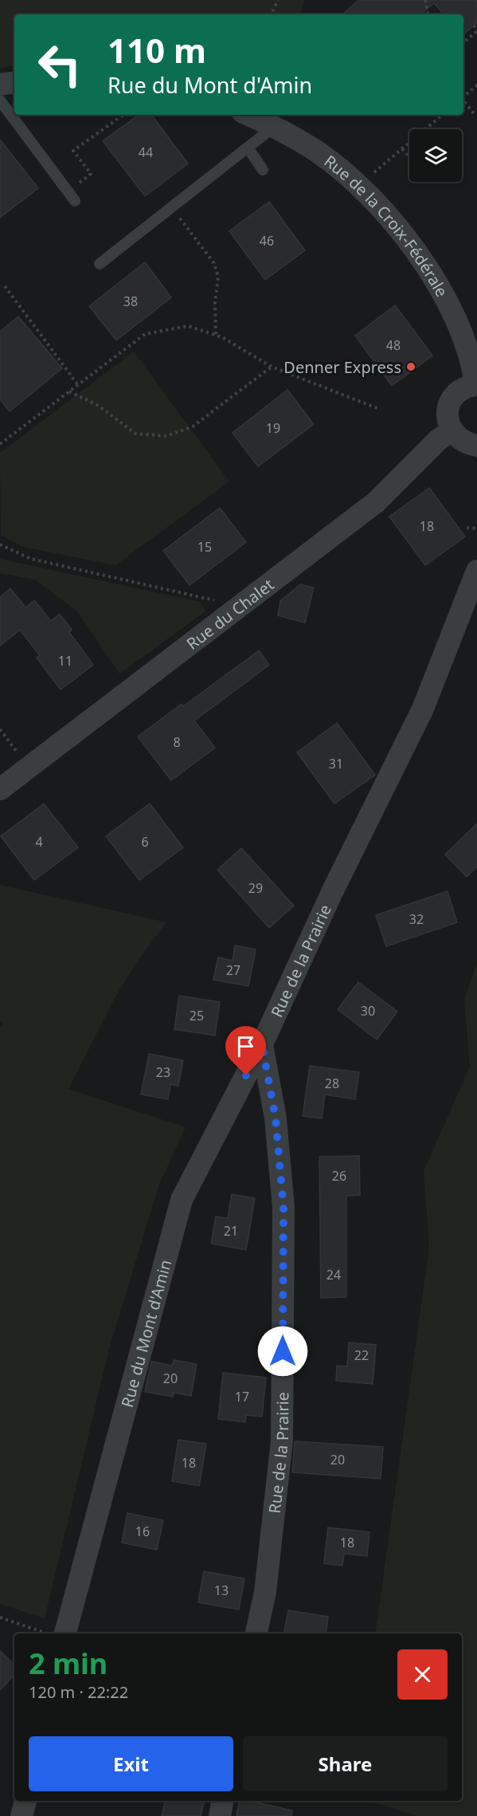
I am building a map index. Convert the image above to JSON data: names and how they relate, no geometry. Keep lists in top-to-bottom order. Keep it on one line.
{"streets":{"street":["Rue de la Croix-Fédérale","Rue du Chalet","Rue de la Prairie","Rue du Mont d'Amin"]},"crossings":[["Rue de la Prairie","Rue du Mont d'Amin"]],"places":["Denner Express"],"house_numbers":["44","46","38","48","19","18","15","11","8","31","4","6","29","32","27","30","25","23","28","26","21","24","22","20","17","20","18","16","18","13"],"page":{"turn":["110 m","Rue du Mont d'Amin"],"heading":["2 min","120 m · 22:22"],"buttons":["Exit","Share"]}}
